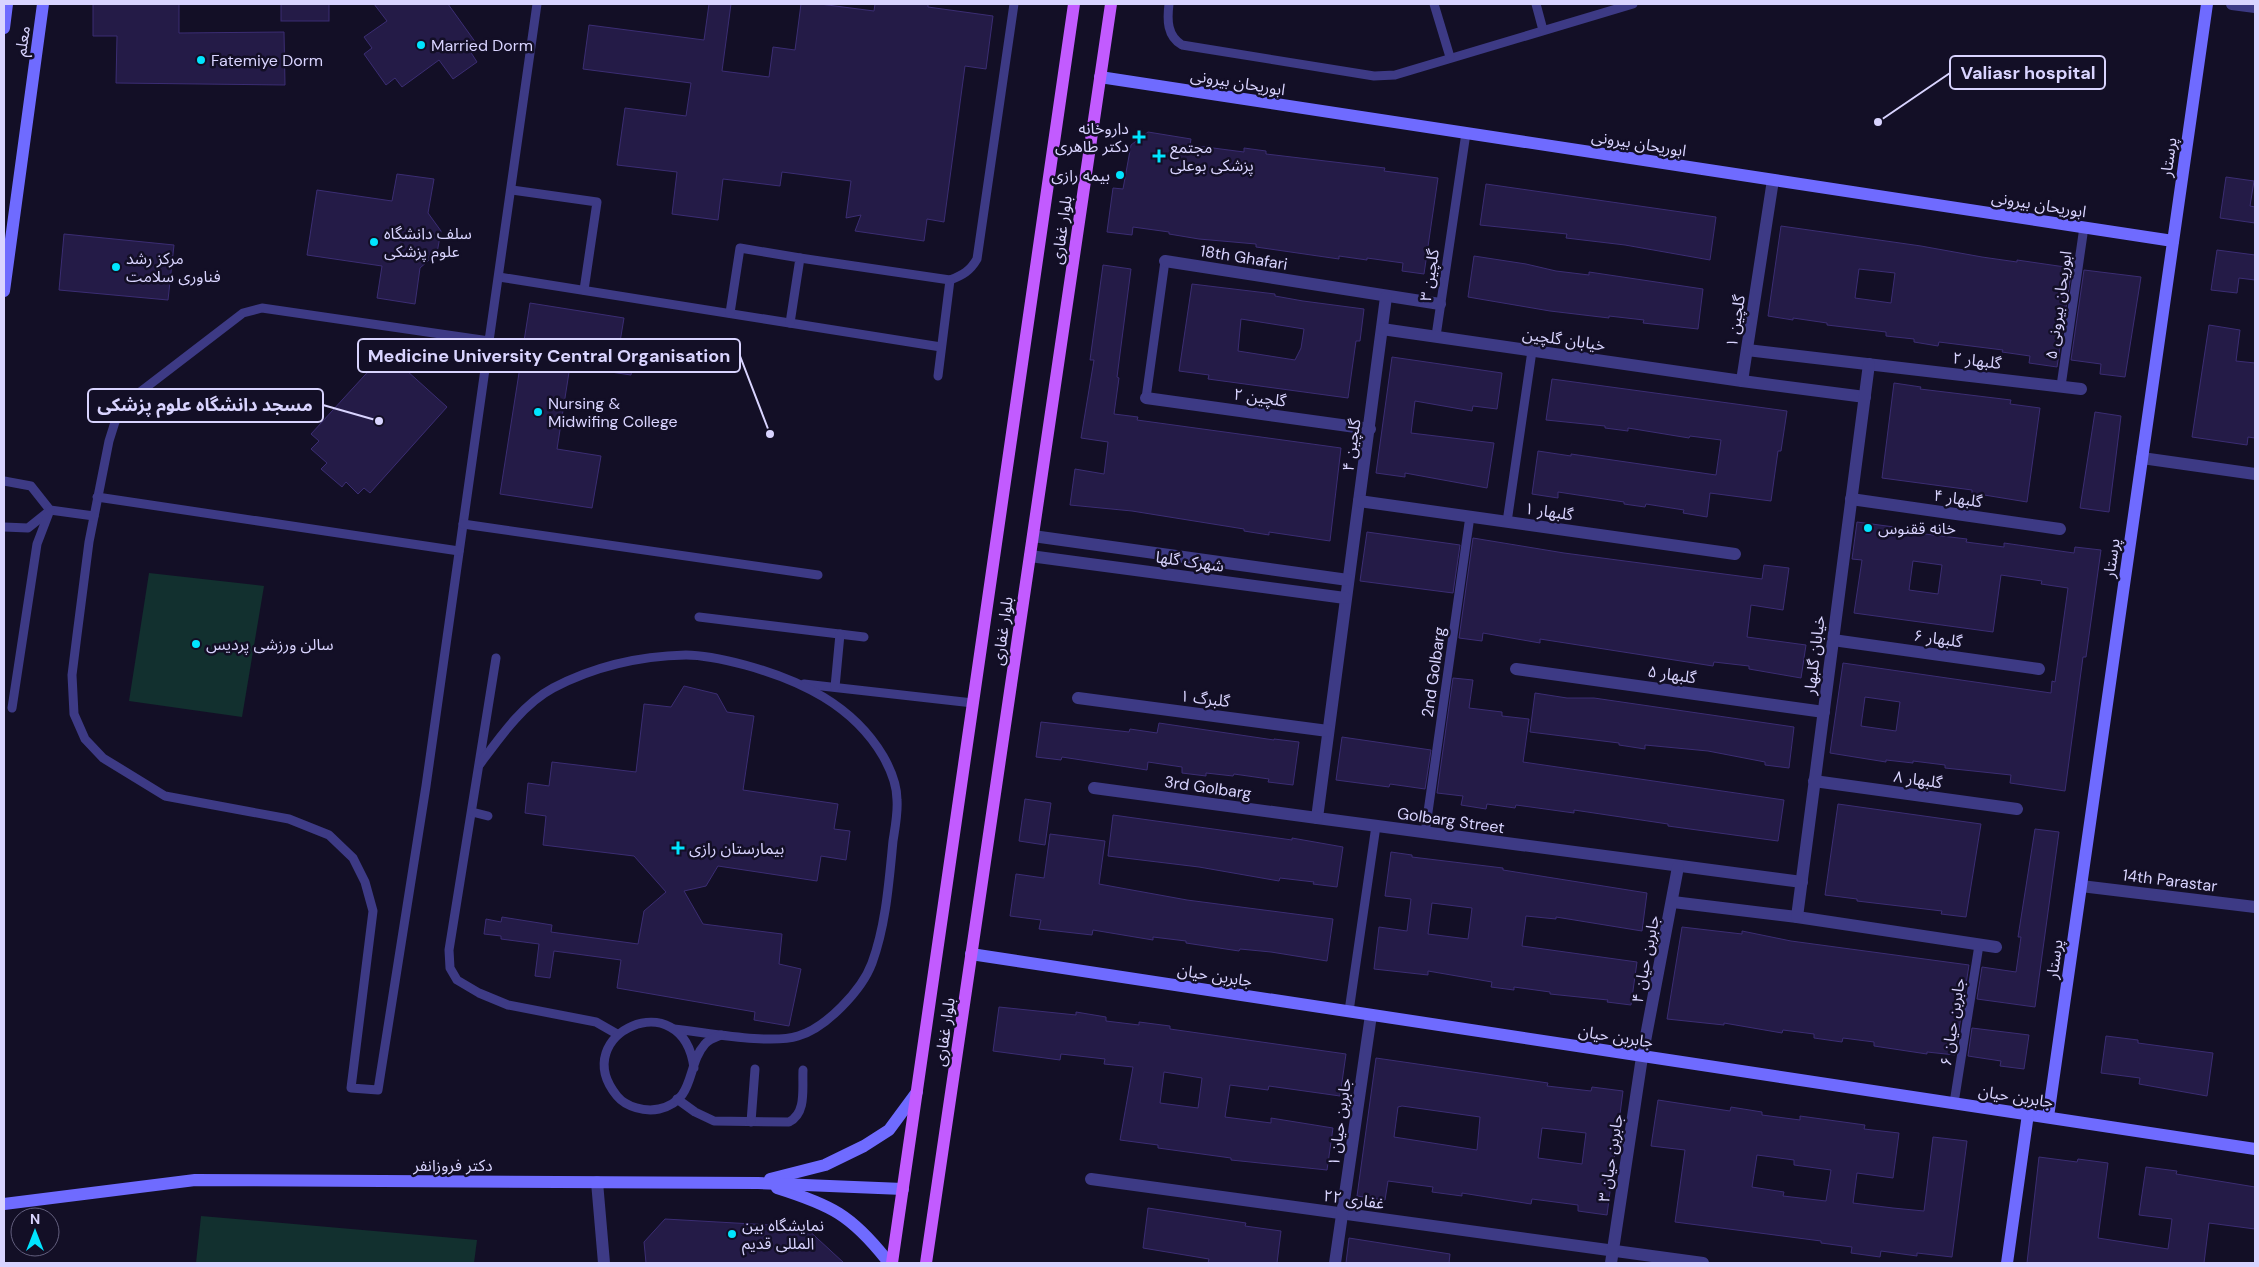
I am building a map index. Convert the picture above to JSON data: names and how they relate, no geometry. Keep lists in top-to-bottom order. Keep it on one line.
{"streets":{"main road":["بلوار غفاری"],"street":["معلم","ابوریحان بیرونی","پرستار","18th Ghafari","گلچین ۱","خیابان گلچین","گلبهار ۲","گلچین ۲","گلچین ۴","گلبهار ۴","گلبهار ۱","شهرک گلها","گلبهار ۶","خیابان گلبهار","گلبهار ۵","گلبرگ ۱","گلبهار ۸","3rd Golbarg","Golbarg Street","14th Parastar","جابربن حیان ۴","جابربن حیان","جابربن حیان ۱","جابربن حیان ۳","دکتر فروزانفر","غفاری ۲۲"],"lane":["گلچین ۳","ابوریحان بیرونی ۵","2nd Golbarg","جابربن حیان ۶"]},"crossings":[["ابوریحان بیرونی","پرستار"],["ابوریحان بیرونی","بلوار غفاری"],["ابوریحان بیرونی","گلچین ۳"],["ابوریحان بیرونی","ابوریحان بیرونی ۵"],["ابوریحان بیرونی","گلچین ۱"],["پرستار","14th Parastar"],["پرستار","جابربن حیان"],["بلوار غفاری","شهرک گلها"],["بلوار غفاری","جابربن حیان"],["بلوار غفاری","دکتر فروزانفر"],["18th Ghafari","گلچین ۴"],["گلچین ۳","خیابان گلچین"],["ابوریحان بیرونی ۵","گلبهار ۲"],["گلچین ۱","خیابان گلچین"],["گلچین ۱","گلبهار ۲"],["خیابان گلچین","گلچین ۴"],["گلبهار ۲","خیابان گلبهار"],["گلچین ۲","گلچین ۴"],["گلچین ۴","گلبهار ۱"],["گلچین ۴","شهرک گلها"],["گلبهار ۴","خیابان گلبهار"],["گلبهار ۱","2nd Golbarg"],["گلبهار ۶","خیابان گلبهار"],["خیابان گلبهار","گلبهار ۵"],["خیابان گلبهار","گلبهار ۸"],["خیابان گلبهار","Golbarg Street"],["2nd Golbarg","Golbarg Street"],["3rd Golbarg","Golbarg Street"],["Golbarg Street","جابربن حیان ۴"],["جابربن حیان ۴","جابربن حیان"],["جابربن حیان ۴","جابربن حیان ۳"],["جابربن حیان","جابربن حیان ۶"],["جابربن حیان","جابربن حیان ۱"],["جابربن حیان","جابربن حیان ۳"],["جابربن حیان ۱","غفاری ۲۲"],["جابربن حیان ۳","غفاری ۲۲"]],"places":{"other":["Married Dorm","Fatemiye Dorm","Valiasr hospital","بیمه رازی","سلف دانشگاه علوم پزشکی","مرکز رشد فناوری سلامت","Nursing & Midwifing College","مسجد دانشگاه علوم پزشکی","Medicine University Central Organisation","خانه ققنوس","سالن ورزشی پردیس","نمایشگاه بین المللی قدیم"],"health":["داروخانه دکتر طاهری","مجتمع پزشکی بوعلی","بیمارستان رازی"]},"north":"top"}
